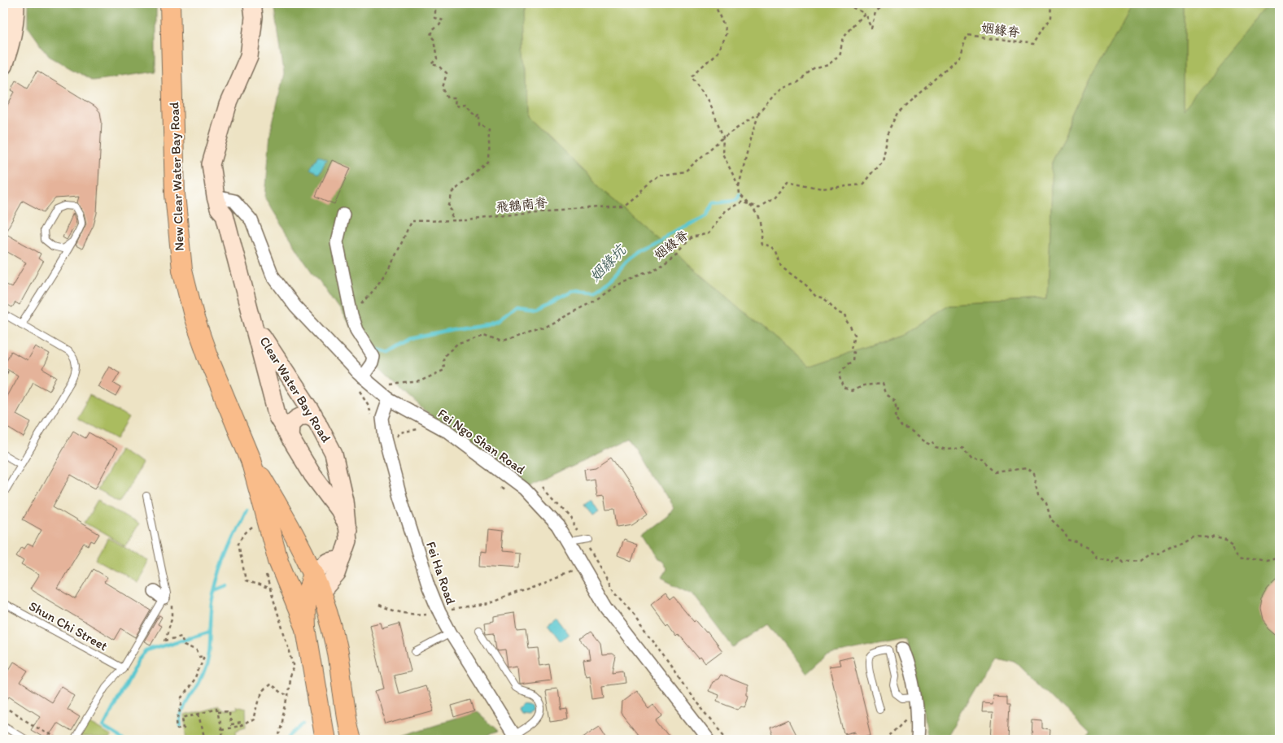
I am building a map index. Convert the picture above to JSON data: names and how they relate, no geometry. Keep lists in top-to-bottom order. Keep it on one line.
{"streets":{"main road":["New Clear Water Bay Road","Clear Water Bay Road"],"street":["Fei Ngo Shan Road","Fei Ha Road"],"lane":["Shun Chi Street"],"path":["姻緣脊","飛鵝南脊"]},"crossings":[["姻緣脊","Fei Ngo Shan Road"],["New Clear Water Bay Road","Clear Water Bay Road"],["Clear Water Bay Road","Fei Ngo Shan Road"],["Fei Ngo Shan Road","Fei Ha Road"]],"water":["姻緣坑"]}
